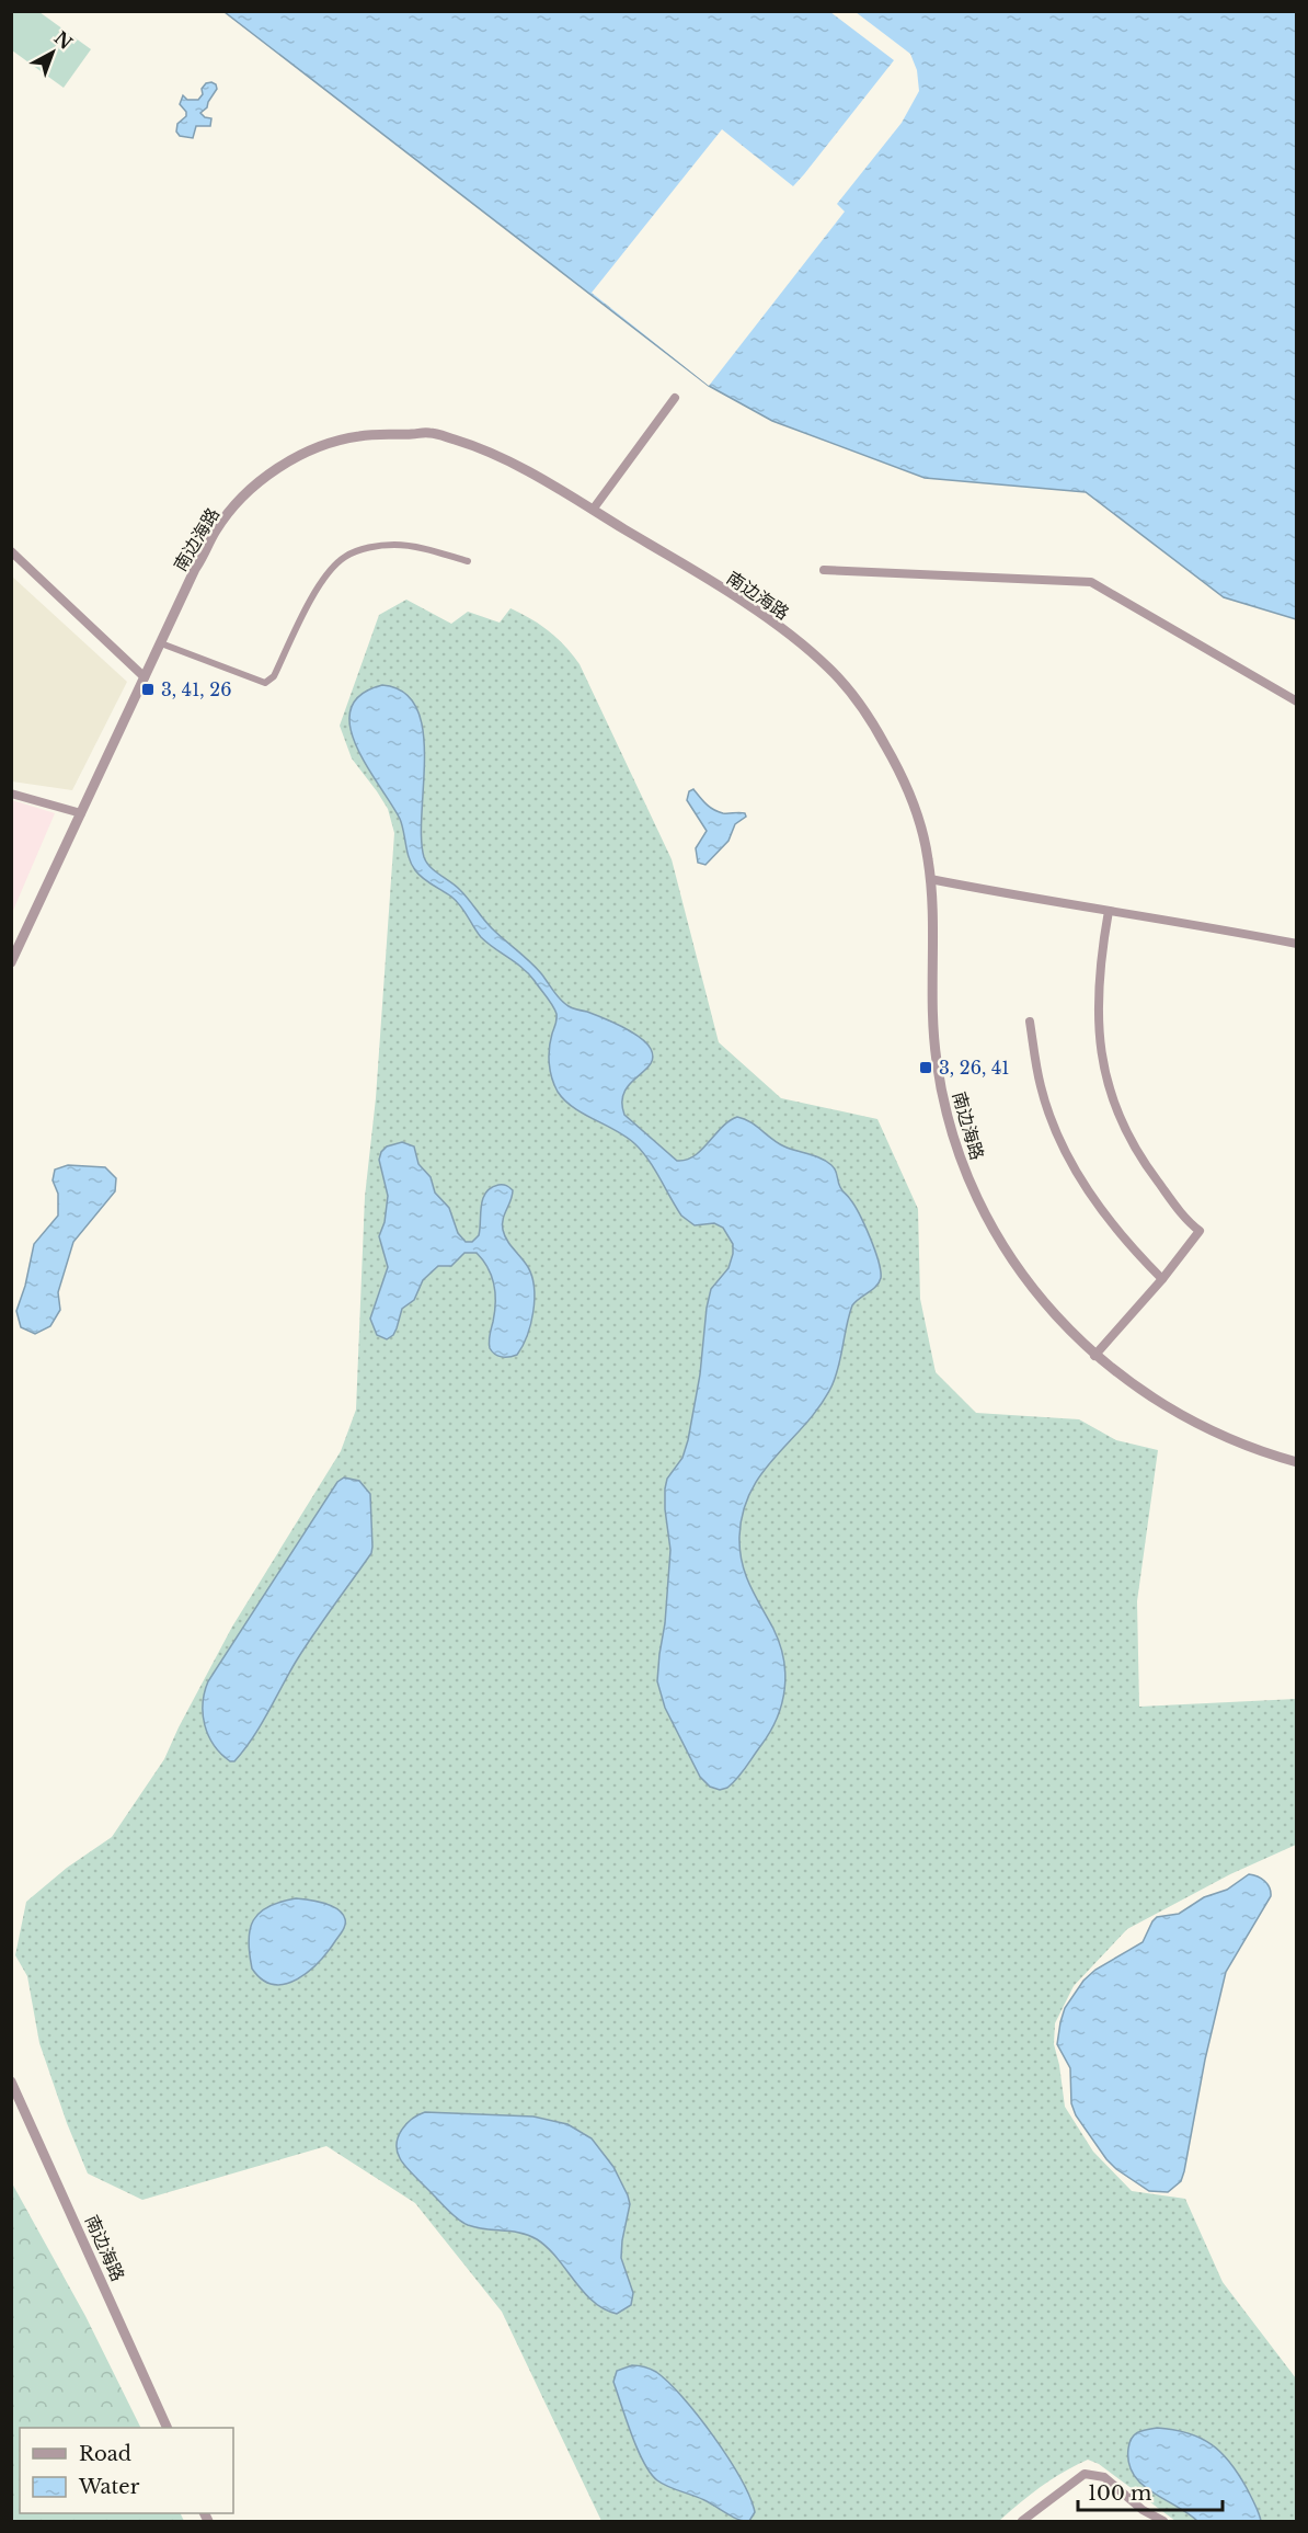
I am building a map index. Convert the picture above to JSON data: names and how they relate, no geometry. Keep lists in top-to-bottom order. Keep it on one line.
{"streets":{"street":["南边海路"]},"places":{"transit":["3, 41, 26","3, 26, 41"]},"legend":["Road","Water"],"scale_bar":"100 m","north":"top right"}
